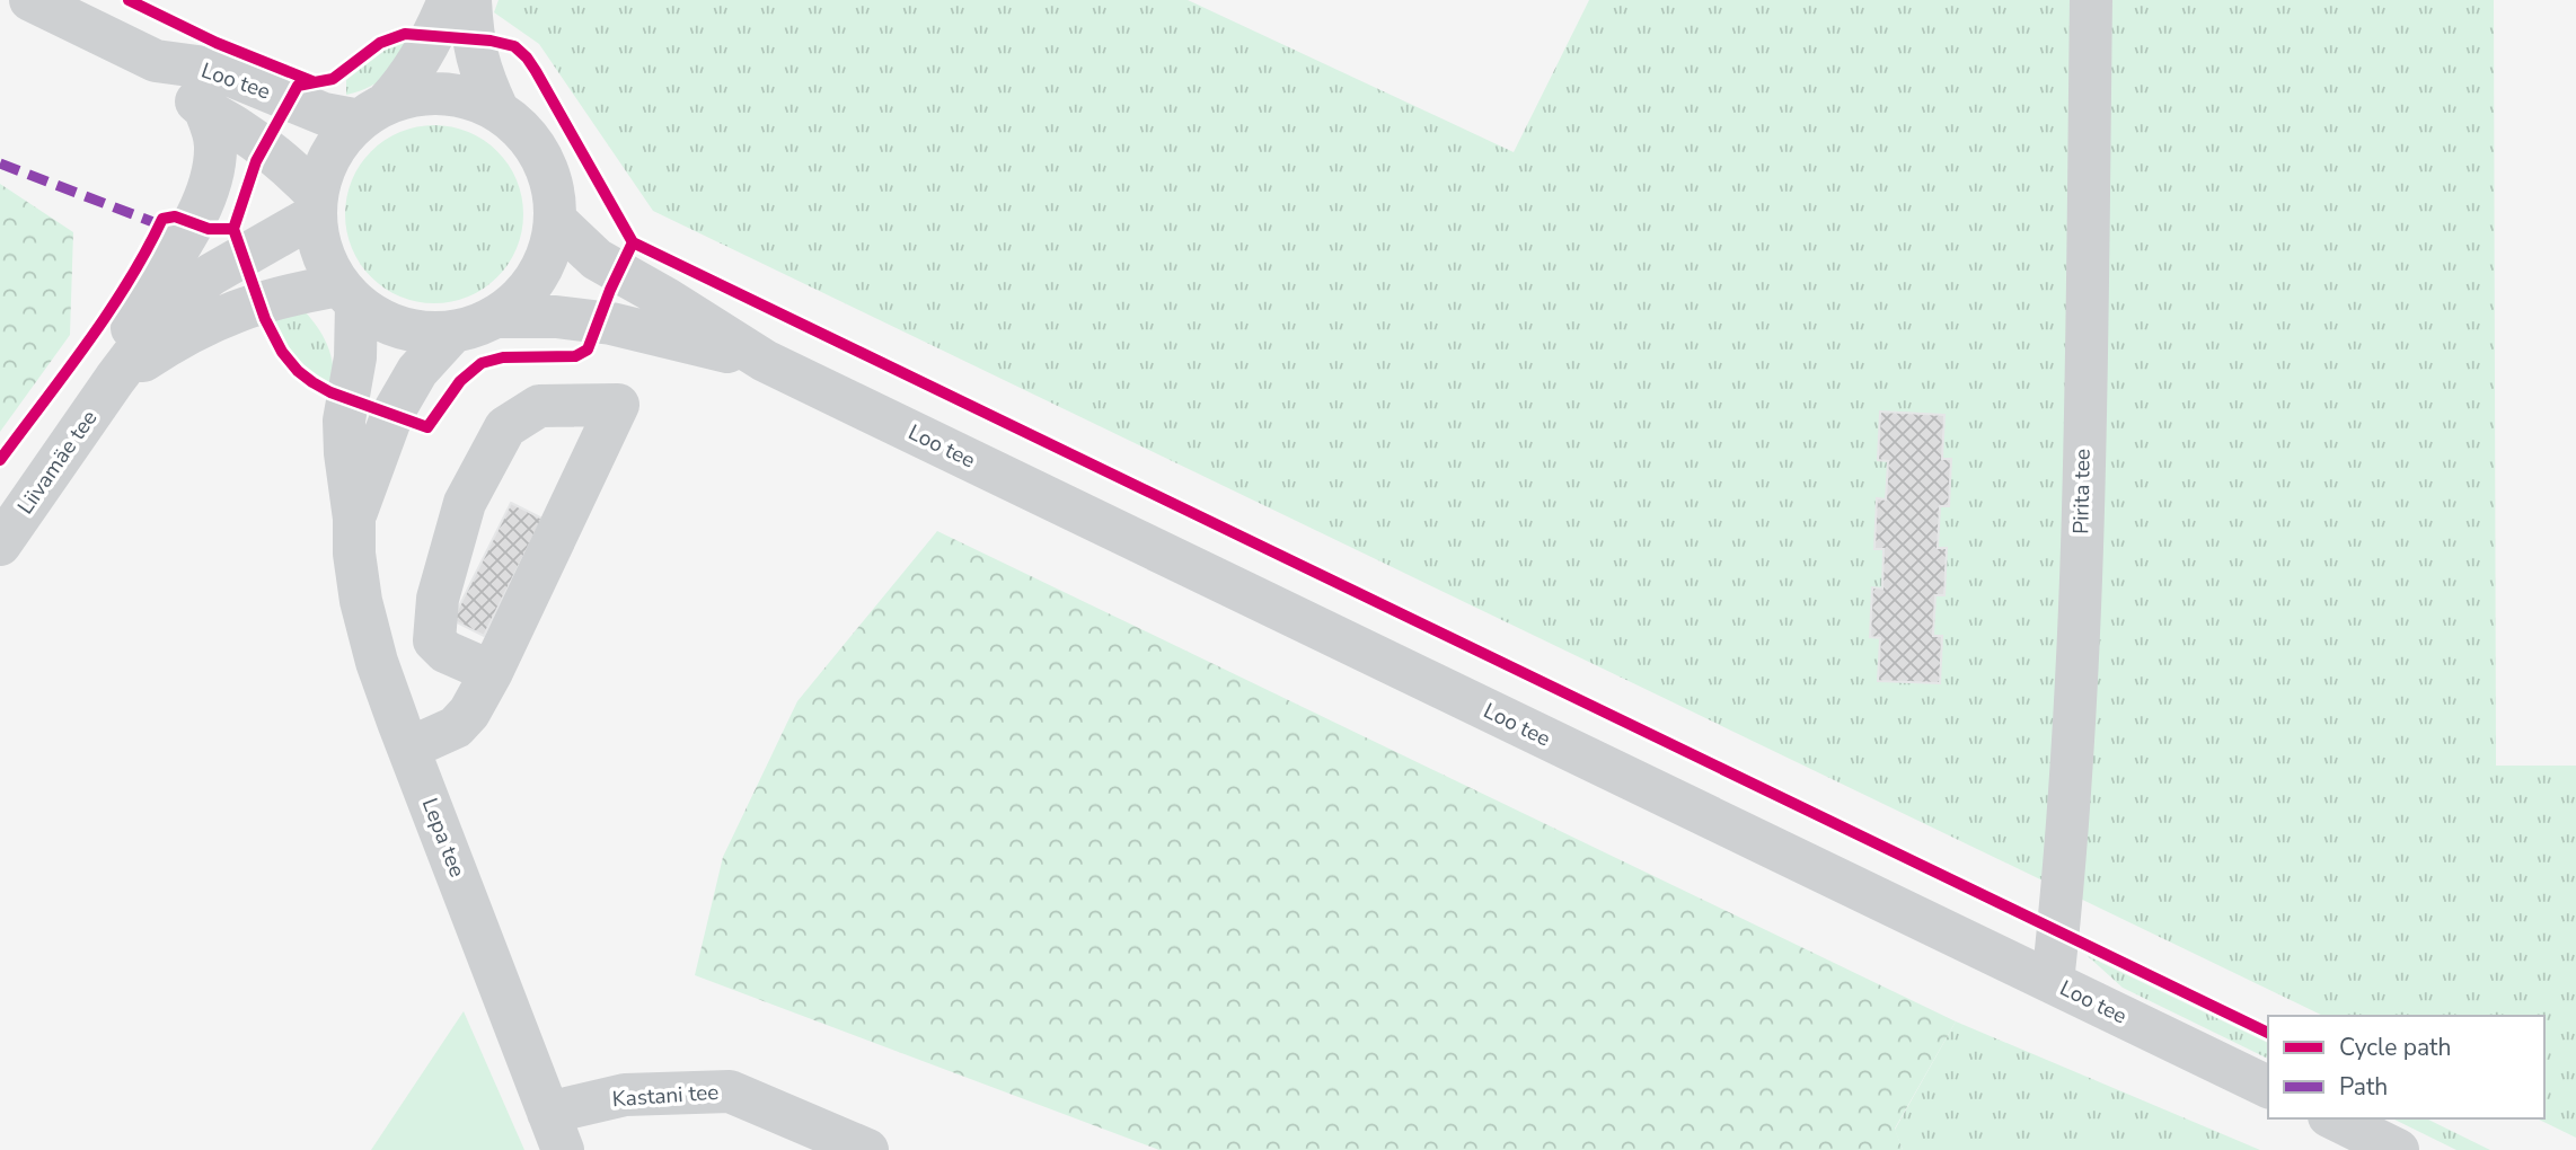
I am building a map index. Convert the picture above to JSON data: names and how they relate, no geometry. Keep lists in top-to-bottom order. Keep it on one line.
{"streets":{"street":["Loo tee","Liivamäe tee","Pirita tee","Lepa tee","Kastani tee"]},"crossings":[["Loo tee","Liivamäe tee"],["Loo tee","Pirita tee"],["Loo tee","Lepa tee"],["Liivamäe tee","Lepa tee"],["Lepa tee","Kastani tee"]],"legend":["Cycle path","Path"]}
